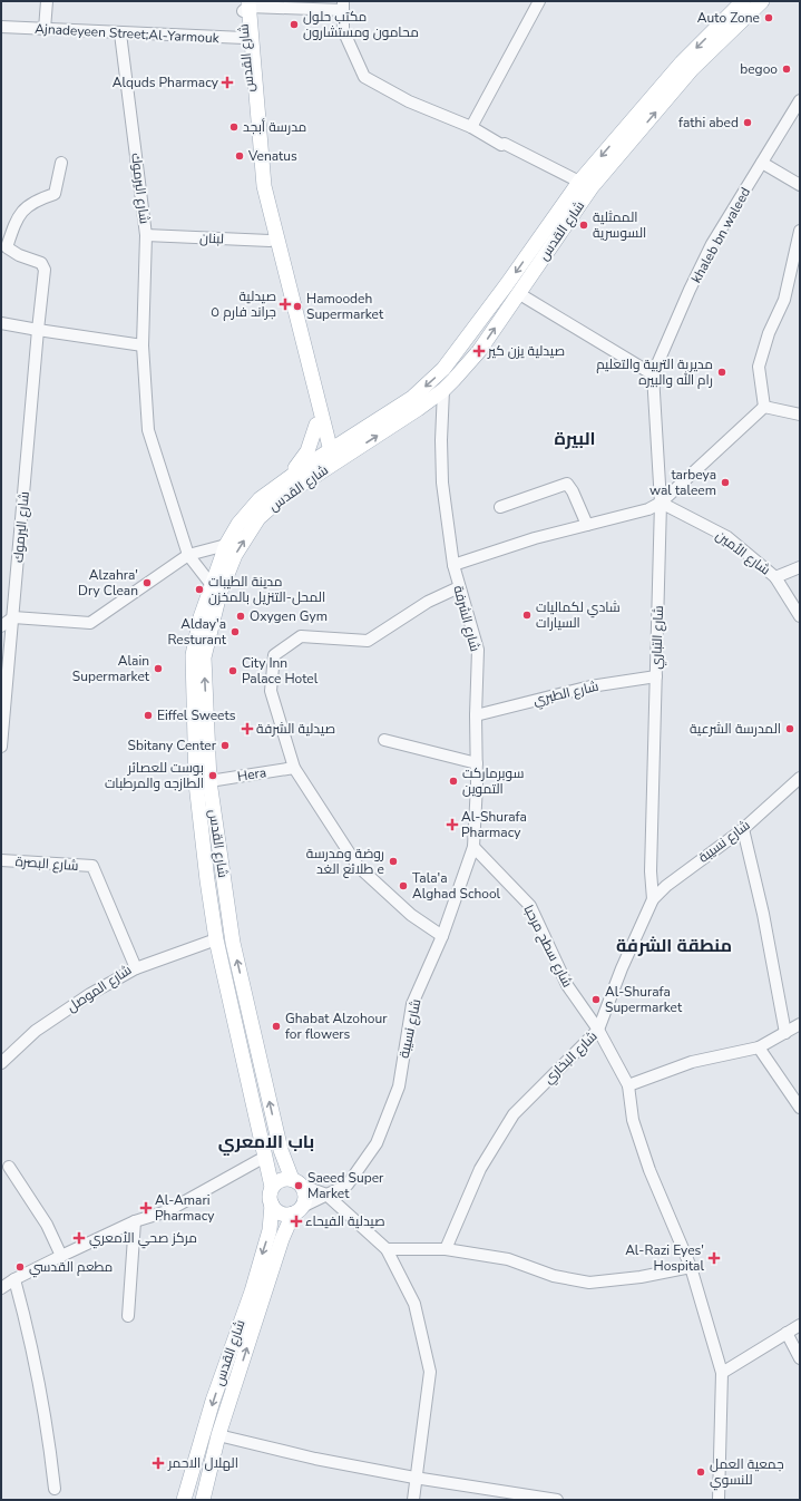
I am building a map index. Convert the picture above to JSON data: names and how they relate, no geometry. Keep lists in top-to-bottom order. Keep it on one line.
{"streets":{"main road":["شارع القدس"],"street":["Ajnadeyeen Street;Al-Yarmouk","شارع اليرموك","khaleb bn waleed","لبنان","شارع الأمين","شارع الشرفة","شارع التباري","شارع الطبري","Hera","شارع نسيبة","شارع البصرة","شارع سطح مرحبا","شارع الموصل","شارع البخاري"]},"crossings":[["Ajnadeyeen Street;Al-Yarmouk","شارع اليرموك"],["شارع القدس","شارع اليرموك"],["شارع القدس","شارع الشرفة"],["شارع القدس","Hera"],["شارع القدس","شارع نسيبة"],["شارع اليرموك","لبنان"],["khaleb bn waleed","شارع التباري"],["شارع الأمين","شارع التباري"],["شارع الشرفة","شارع الطبري"],["شارع الشرفة","شارع نسيبة"],["شارع الشرفة","شارع سطح مرحبا"],["شارع التباري","شارع الطبري"],["شارع التباري","شارع نسيبة"],["شارع نسيبة","شارع سطح مرحبا"],["شارع نسيبة","شارع البخاري"],["شارع البصرة","شارع الموصل"],["شارع سطح مرحبا","شارع البخاري"]],"districts":["البيرة","منطقة الشرفة","باب الامعري"],"places":{"other":["Auto Zone","مكتب حلول محامون ومستشارون","begoo","fathi abed","مدرسة أبجد","Venatus","الممثلية السوسرية","Hamoodeh Supermarket","مديرية التربية والتعليم رام الله والبيره","tarbeya wal taleem","Alzahra' Dry Clean","مدينة الطيبات المحل-التنزيل بالمخزن","شادي لكماليات السيارات","Oxygen Gym","Alday'a Resturant","Alain Supermarket","City Inn Palace Hotel","Eiffel Sweets","المدرسة الشرعية","Sbitany Center","بوست للعصائر الطازجه والمرطبات","سوبرماركت التموين","روضة ومدرسة طلائع الغد e","Tala'a Alghad School","Al-Shurafa Supermarket","Ghabat Alzohour for flowers","Saeed Super Market","مطعم القدسي","جمعية العمل للنسوي"],"health":["Alquds Pharmacy","صيدلية جراند فارم ٥","صيدلية يزن كير","صيدلية الشرفة","Al-Shurafa Pharmacy","Al-Amari Pharmacy","صيدلية الفيحاء","مركز صحي الأمعري","Al-Razi Eyes' Hospital","الهلال الاحمر"]}}
